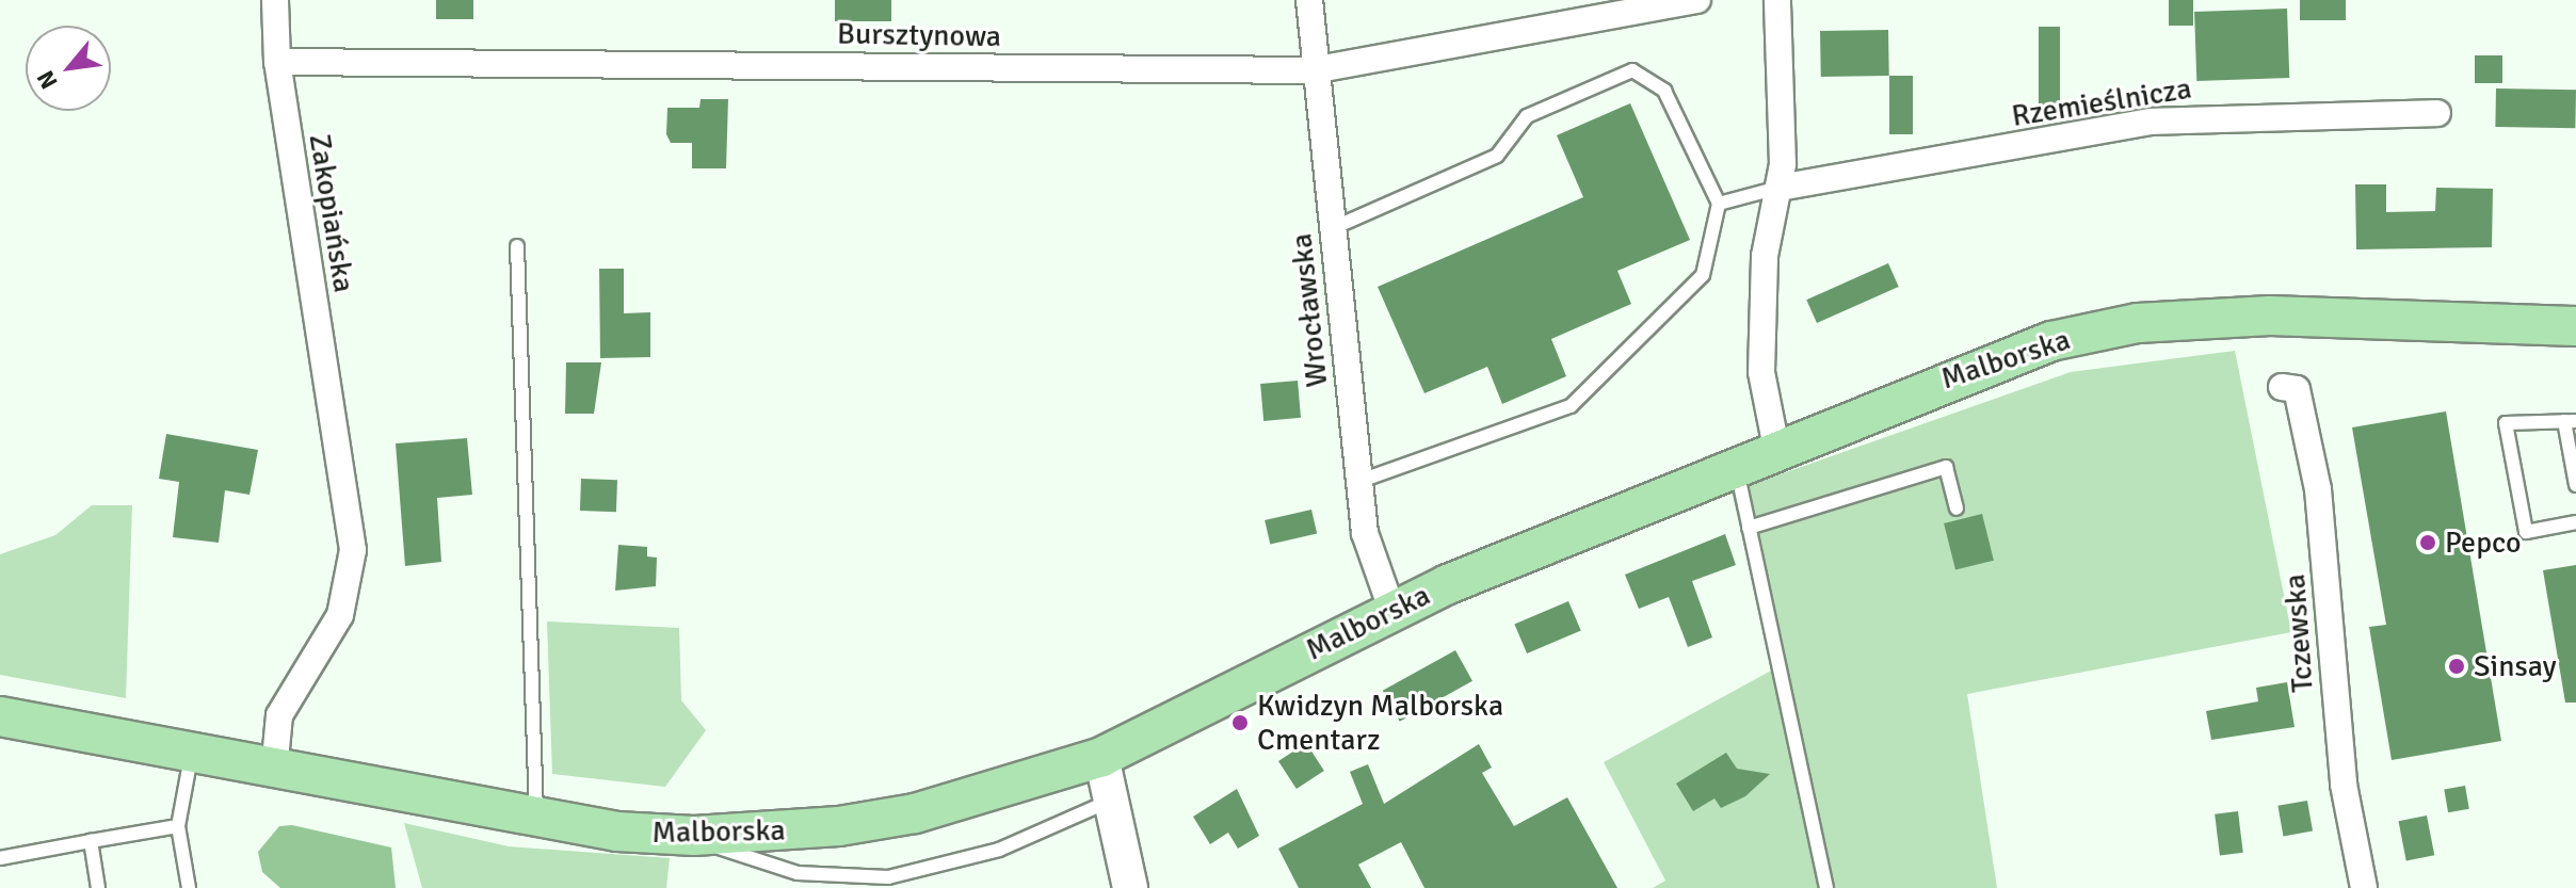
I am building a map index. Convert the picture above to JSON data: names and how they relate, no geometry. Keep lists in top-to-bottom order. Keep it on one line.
{"streets":{"main road":["Malborska"],"street":["Bursztynowa","Rzemieślnicza","Zakopiańska","Wrocławska","Tczewska"]},"crossings":[["Bursztynowa","Zakopiańska"],["Bursztynowa","Wrocławska"],["Zakopiańska","Malborska"],["Wrocławska","Malborska"]],"places":["Pepco","Sinsay","Kwidzyn Malborska Cmentarz"],"north":"bottom left"}
